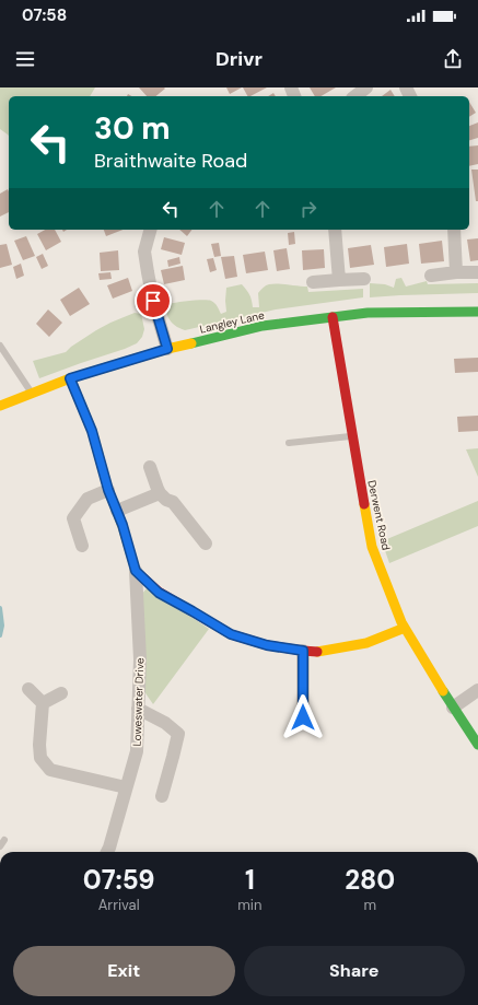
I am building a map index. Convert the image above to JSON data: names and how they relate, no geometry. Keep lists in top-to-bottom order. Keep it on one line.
{"streets":{"street":["Langley Lane","Derwent Road","Loweswater Drive"]},"crossings":[["Langley Lane","Derwent Road"]],"page":{"status":"07:58","header":"Drivr","turn":["30 m","Braithwaite Road"],"eta":["07:59","Arrival","1","min","280","m"],"buttons":["Exit","Share"]}}
